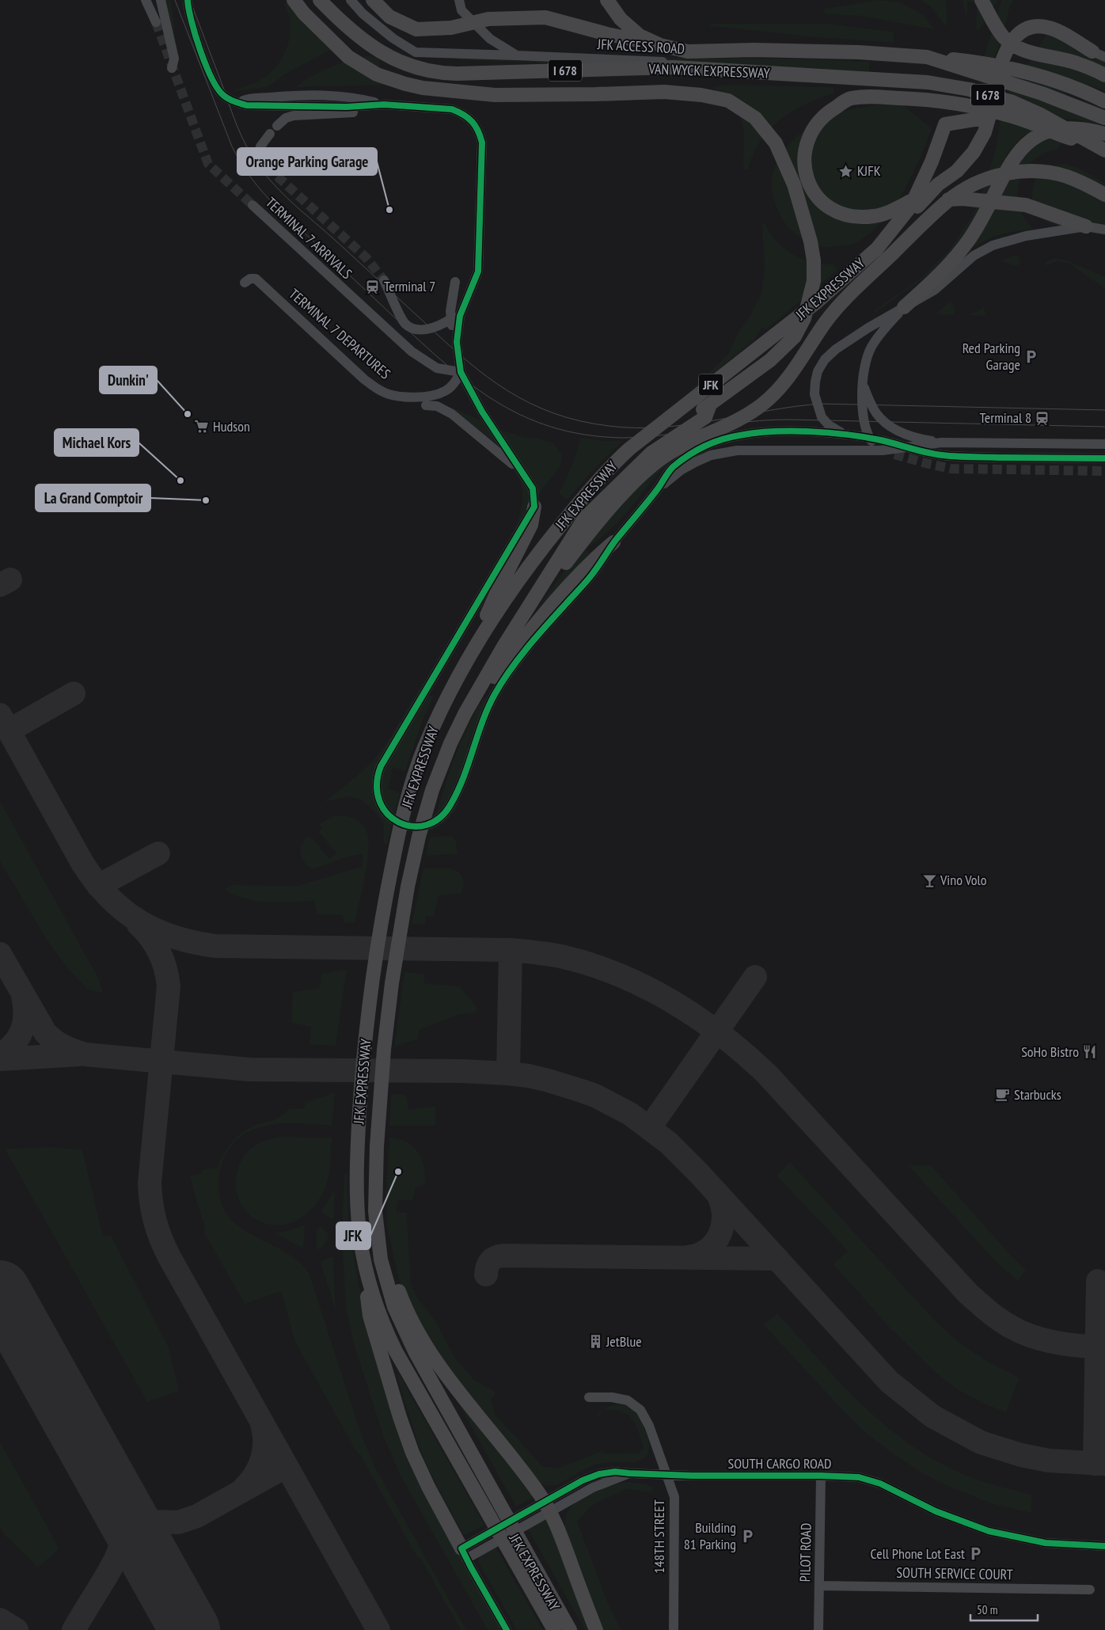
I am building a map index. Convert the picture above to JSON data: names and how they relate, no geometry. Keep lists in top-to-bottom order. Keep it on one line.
{"streets":{"highway":["I 678","VAN WYCK EXPRESSWAY","JFK EXPRESSWAY","JFK"],"street":["JFK ACCESS ROAD","TERMINAL 7 ARRIVALS","TERMINAL 7 DEPARTURES","SOUTH CARGO ROAD","148TH STREET","PILOT ROAD","SOUTH SERVICE COURT"]},"crossings":[["JFK ACCESS ROAD","VAN WYCK EXPRESSWAY"],["TERMINAL 7 ARRIVALS","TERMINAL 7 DEPARTURES"],["SOUTH CARGO ROAD","148TH STREET"],["SOUTH CARGO ROAD","PILOT ROAD"],["PILOT ROAD","SOUTH SERVICE COURT"]],"places":{"place":["KJFK"],"other":["Orange Parking Garage","Dunkin'","Michael Kors","La Grand Comptoir","JFK"],"station":["Terminal 7","Terminal 8"],"parking":["Red Parking Garage","Building 81 Parking","Cell Phone Lot East"],"supermarket":["Hudson"],"bar":["Vino Volo"],"restaurant":["SoHo Bistro"],"cafe":["Starbucks"],"building":["JetBlue"]},"scale_bar":"50 m"}
